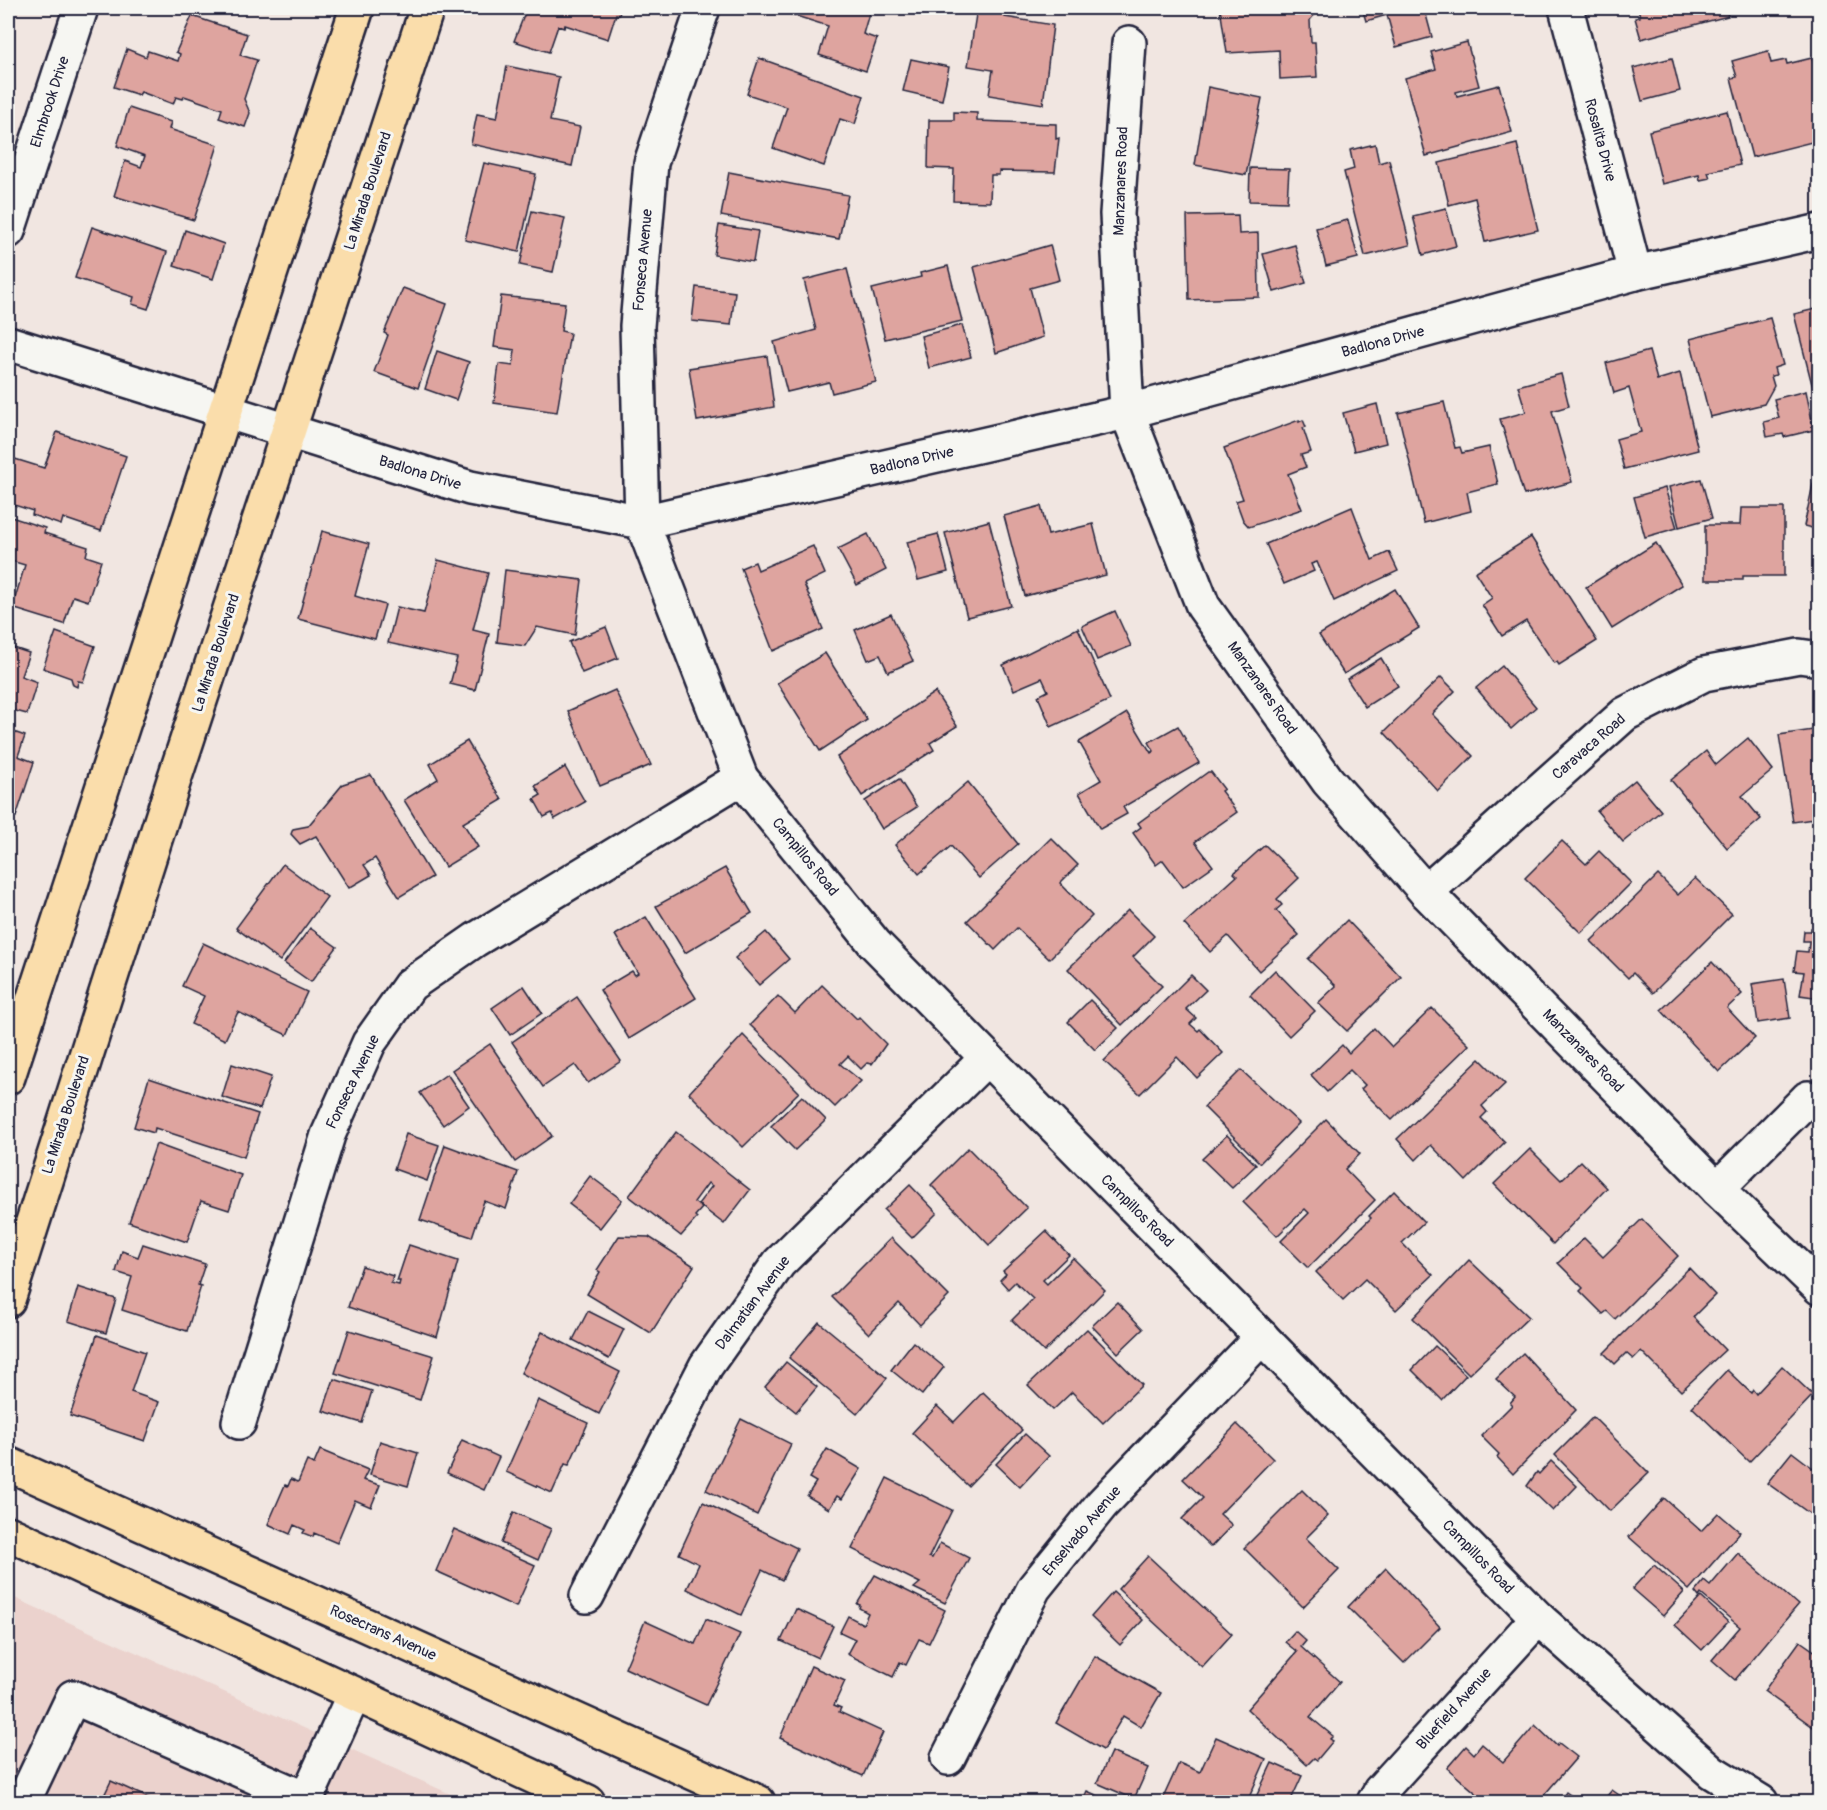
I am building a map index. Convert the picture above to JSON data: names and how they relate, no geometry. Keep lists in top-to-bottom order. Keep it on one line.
{"streets":{"main road":["La Mirada Boulevard","Rosecrans Avenue"],"street":["Elmbrook Drive","Rosalita Drive","Manzanares Road","Fonseca Avenue","Badlona Drive","Caravaca Road","Campillos Road","Dalmatian Avenue","Enselvado Avenue","Bluefield Avenue"]},"crossings":[["Rosalita Drive","Badlona Drive"],["Manzanares Road","Badlona Drive"],["Manzanares Road","Caravaca Road"],["La Mirada Boulevard","Badlona Drive"],["Fonseca Avenue","Badlona Drive"],["Fonseca Avenue","Campillos Road"],["Badlona Drive","Campillos Road"],["Campillos Road","Dalmatian Avenue"],["Campillos Road","Enselvado Avenue"],["Campillos Road","Bluefield Avenue"]]}
